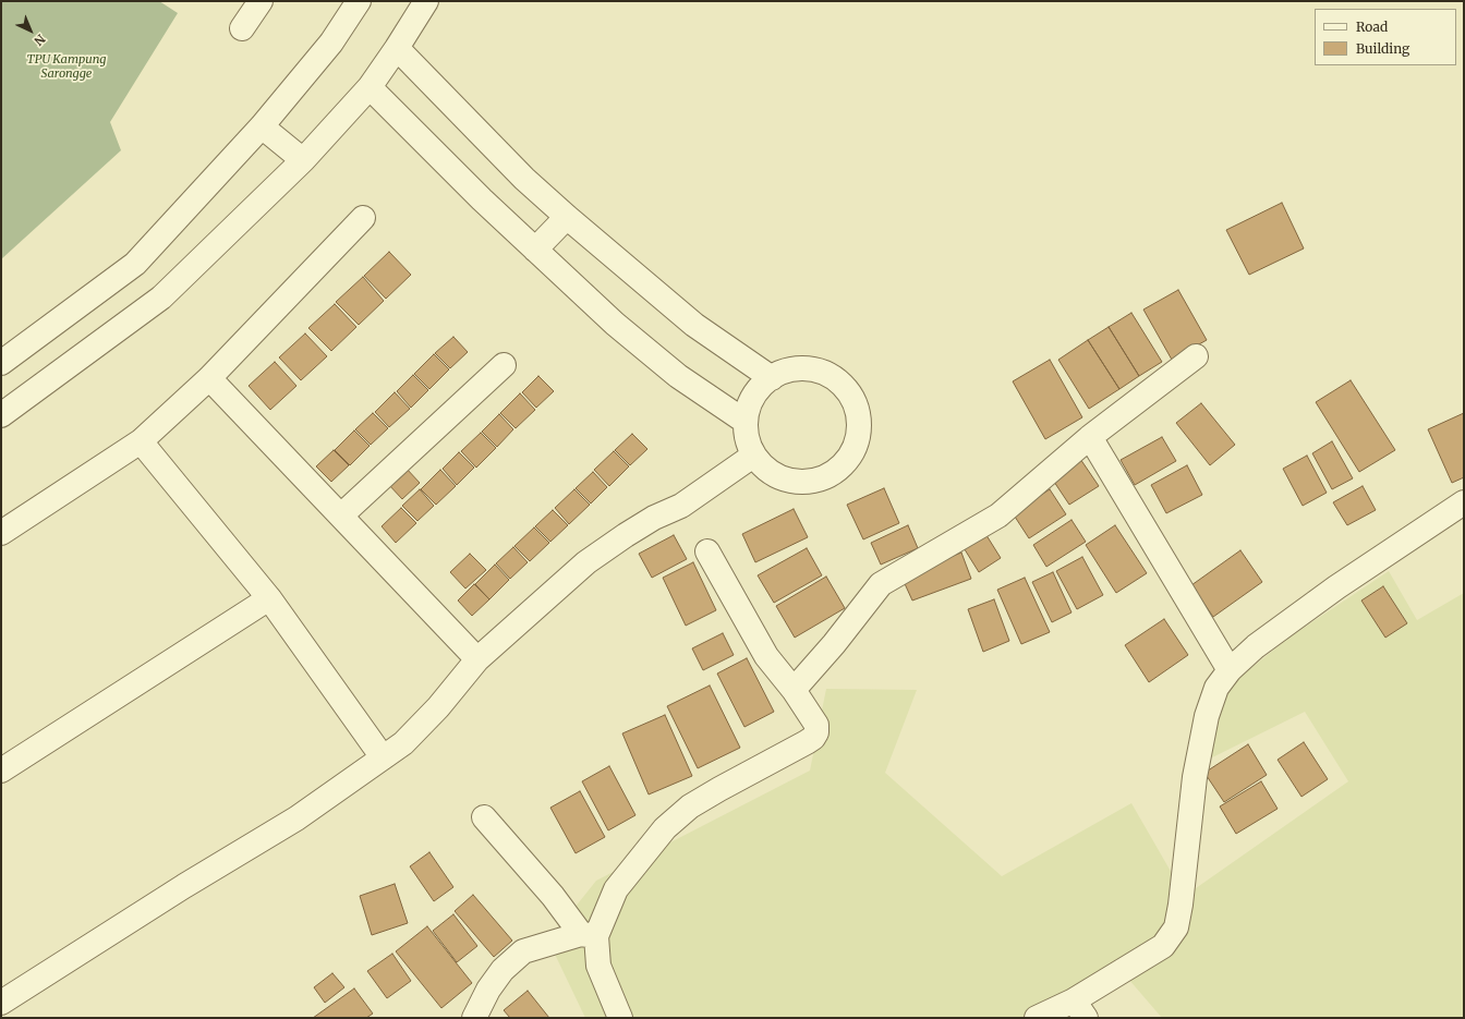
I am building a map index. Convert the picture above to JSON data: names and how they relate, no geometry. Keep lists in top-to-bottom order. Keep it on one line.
{"parks":["TPU Kampung Sarongge"],"legend":["Road","Building"],"north":"bottom right"}
